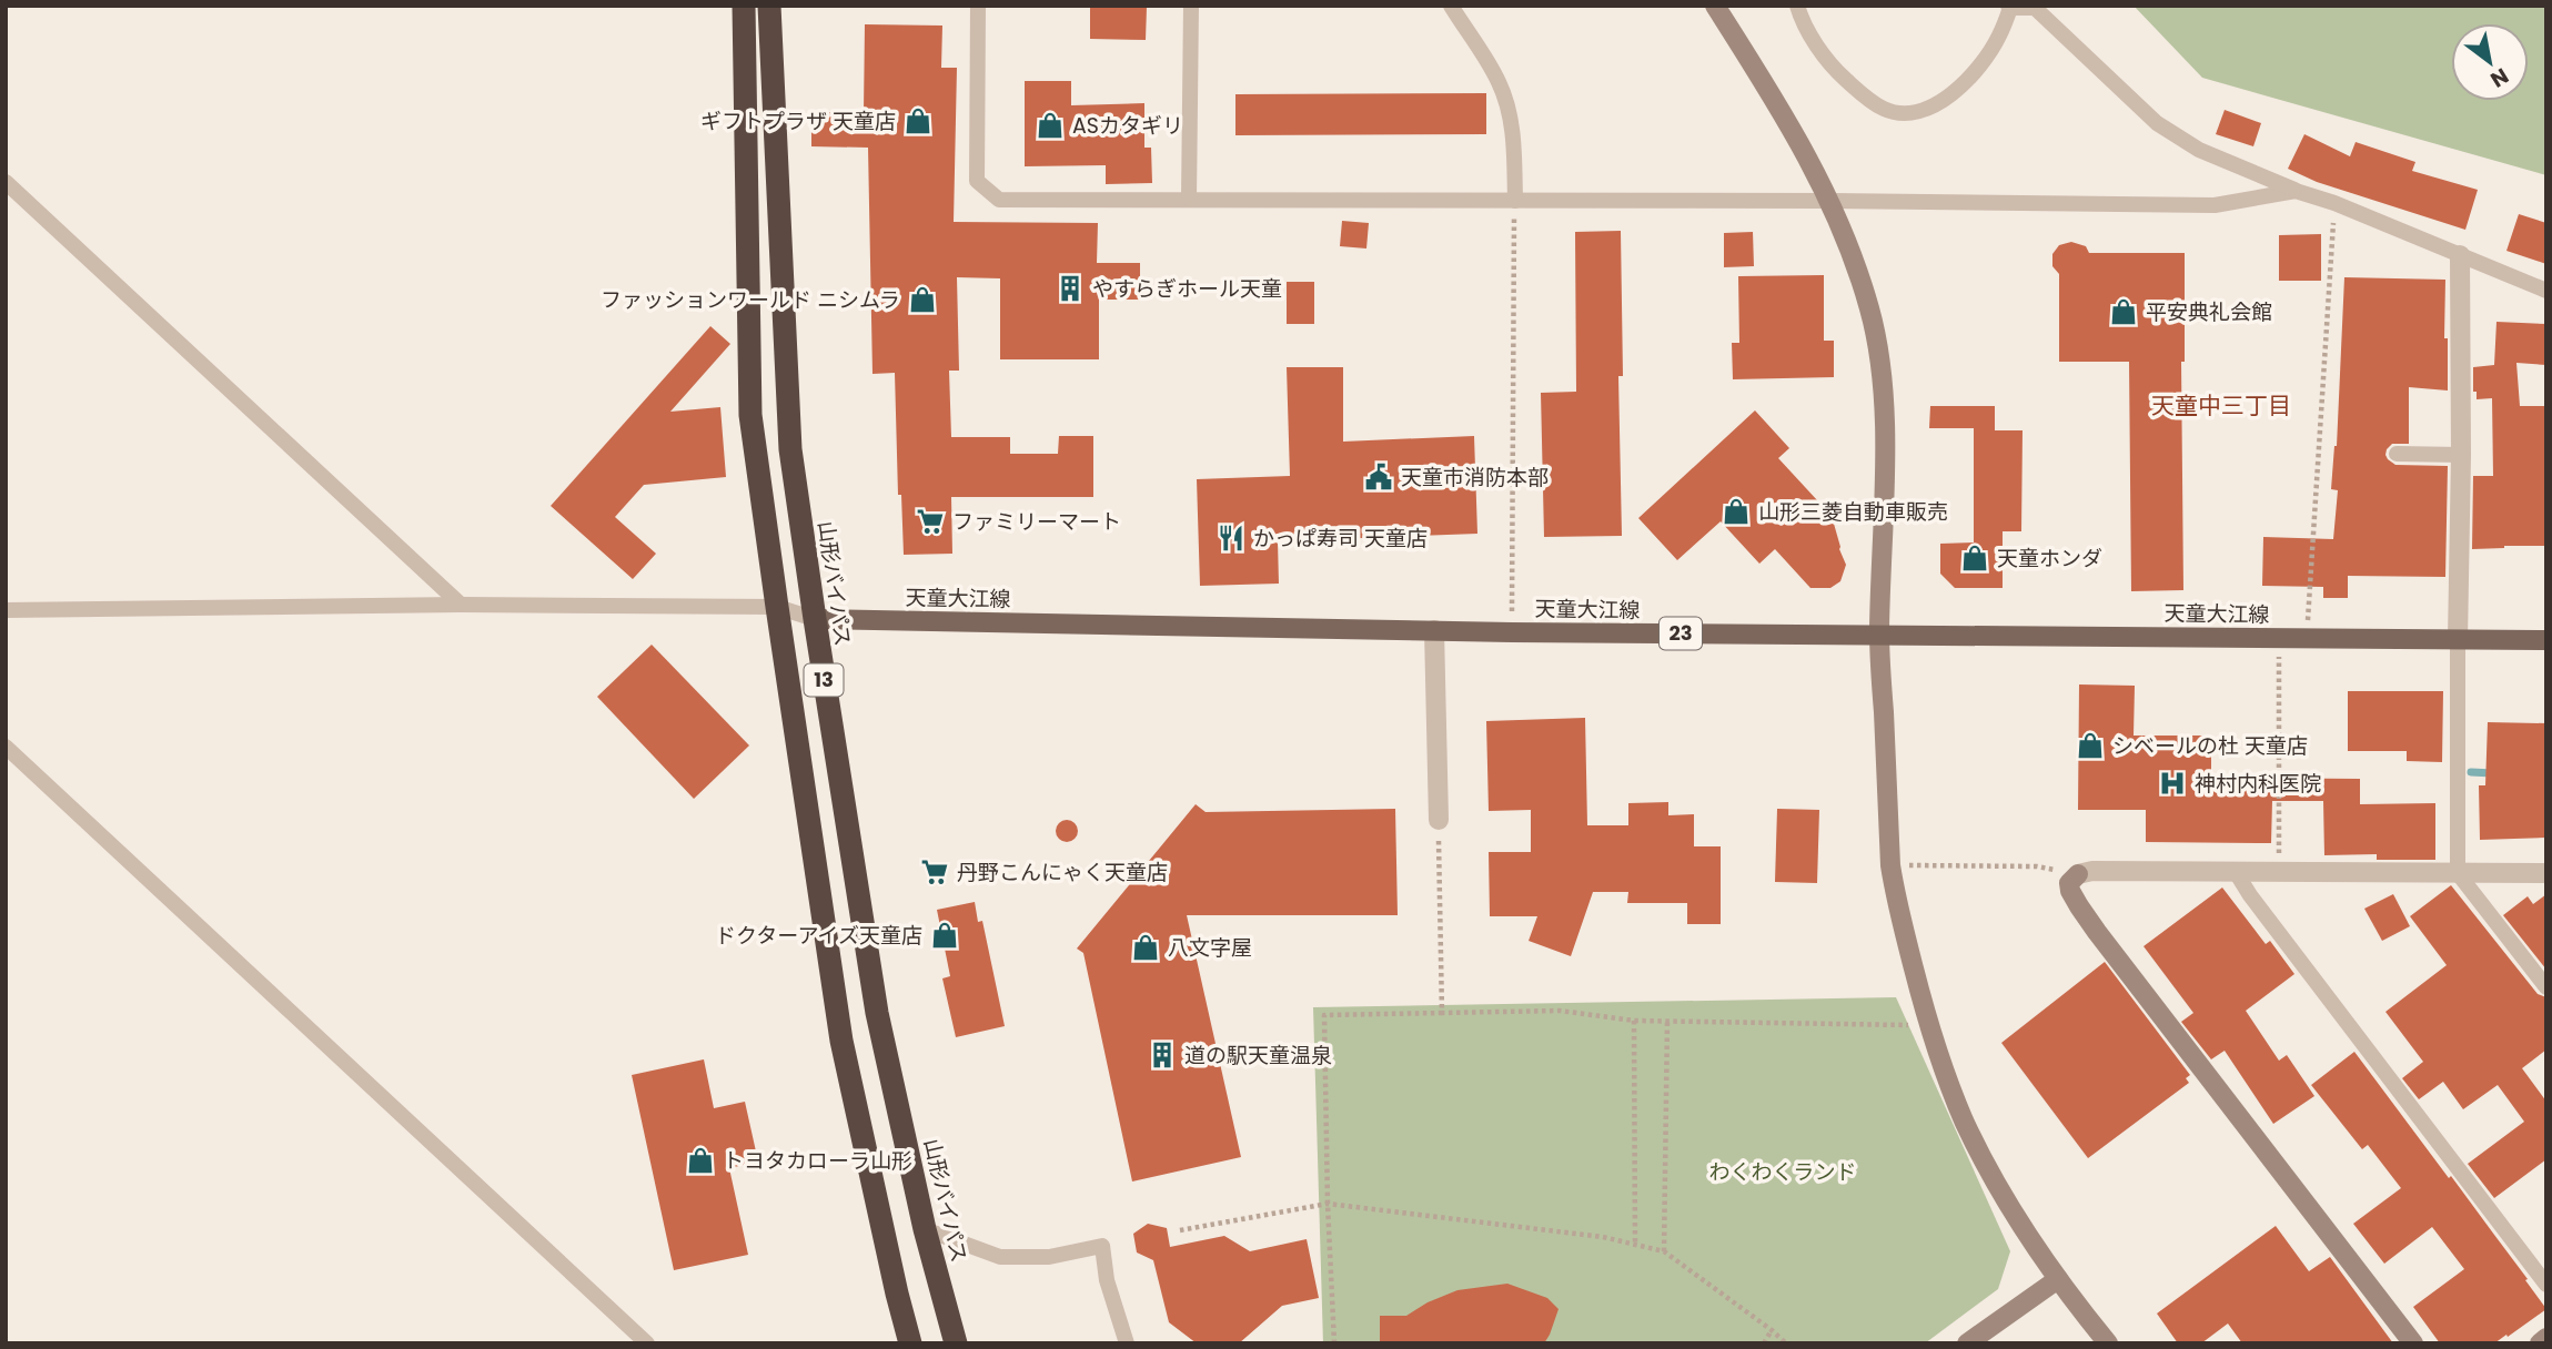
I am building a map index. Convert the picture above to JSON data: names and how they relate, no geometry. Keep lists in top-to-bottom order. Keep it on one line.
{"streets":{"highway":["山形バイパス","13"],"main road":["天童大江線","23"]},"crossings":[["山形バイパス","天童大江線"]],"districts":["天童中三丁目"],"parks":["わくわくランド"],"places":{"shop":["ギフトプラザ 天童店","ASカタギリ","ファッションワールド ニシムラ","平安典礼会館","山形三菱自動車販売","天童ホンダ","シベールの杜 天童店","ドクターアイズ天童店","八文字屋","トヨタカローラ山形"],"building":["やすらぎホール天童","道の駅天童温泉"],"public building":["天童市消防本部"],"supermarket":["ファミリーマート","丹野こんにゃく天童店"],"restaurant":["かっぱ寿司 天童店"],"hospital":["神村内科医院"]},"north":"bottom right"}
